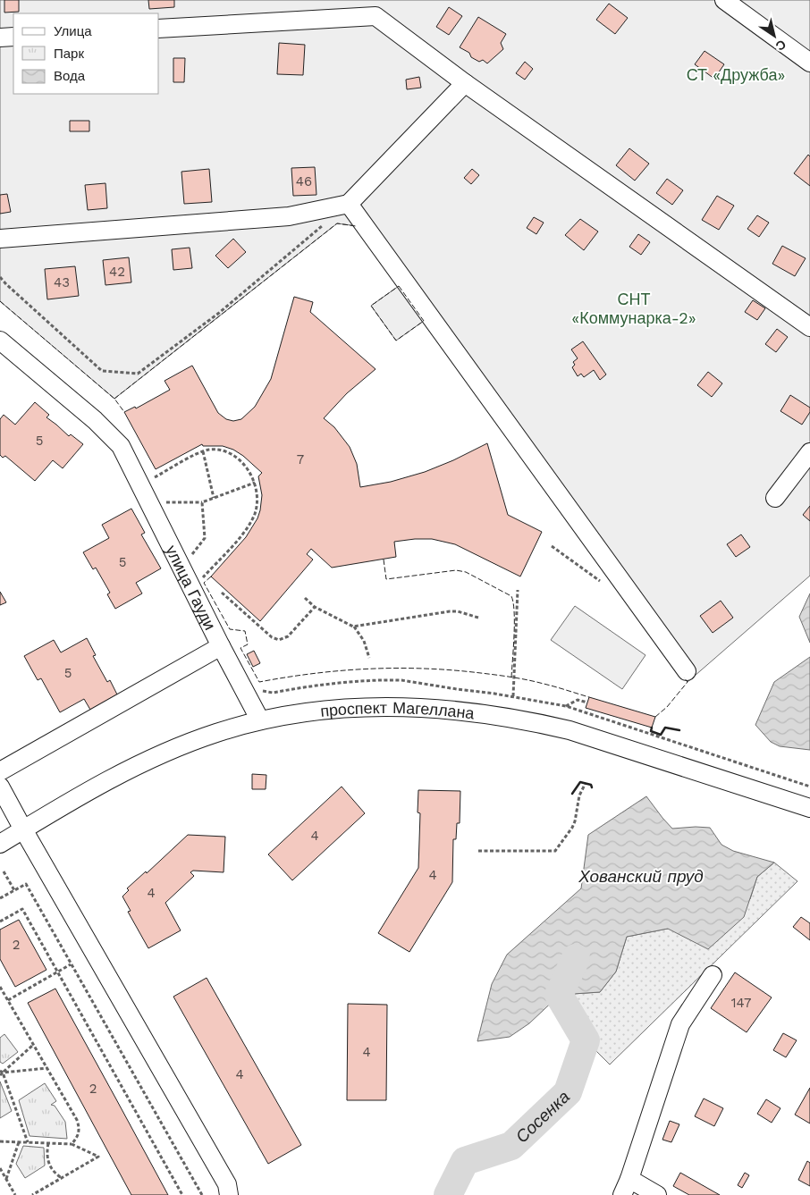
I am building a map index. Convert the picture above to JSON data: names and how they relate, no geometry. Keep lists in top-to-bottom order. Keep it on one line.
{"streets":{"street":["улица Гауди","проспект Магеллана"]},"water":["Хованский пруд","Сосенка"],"parks":["СТ «Дружба»","СНТ «Коммунарка-2»"],"house_numbers":["46","42","43","5","7","5","5","4","4","4","2","147","4","4","2"],"legend":["Улица","Парк","Вода"],"north":"bottom right"}
